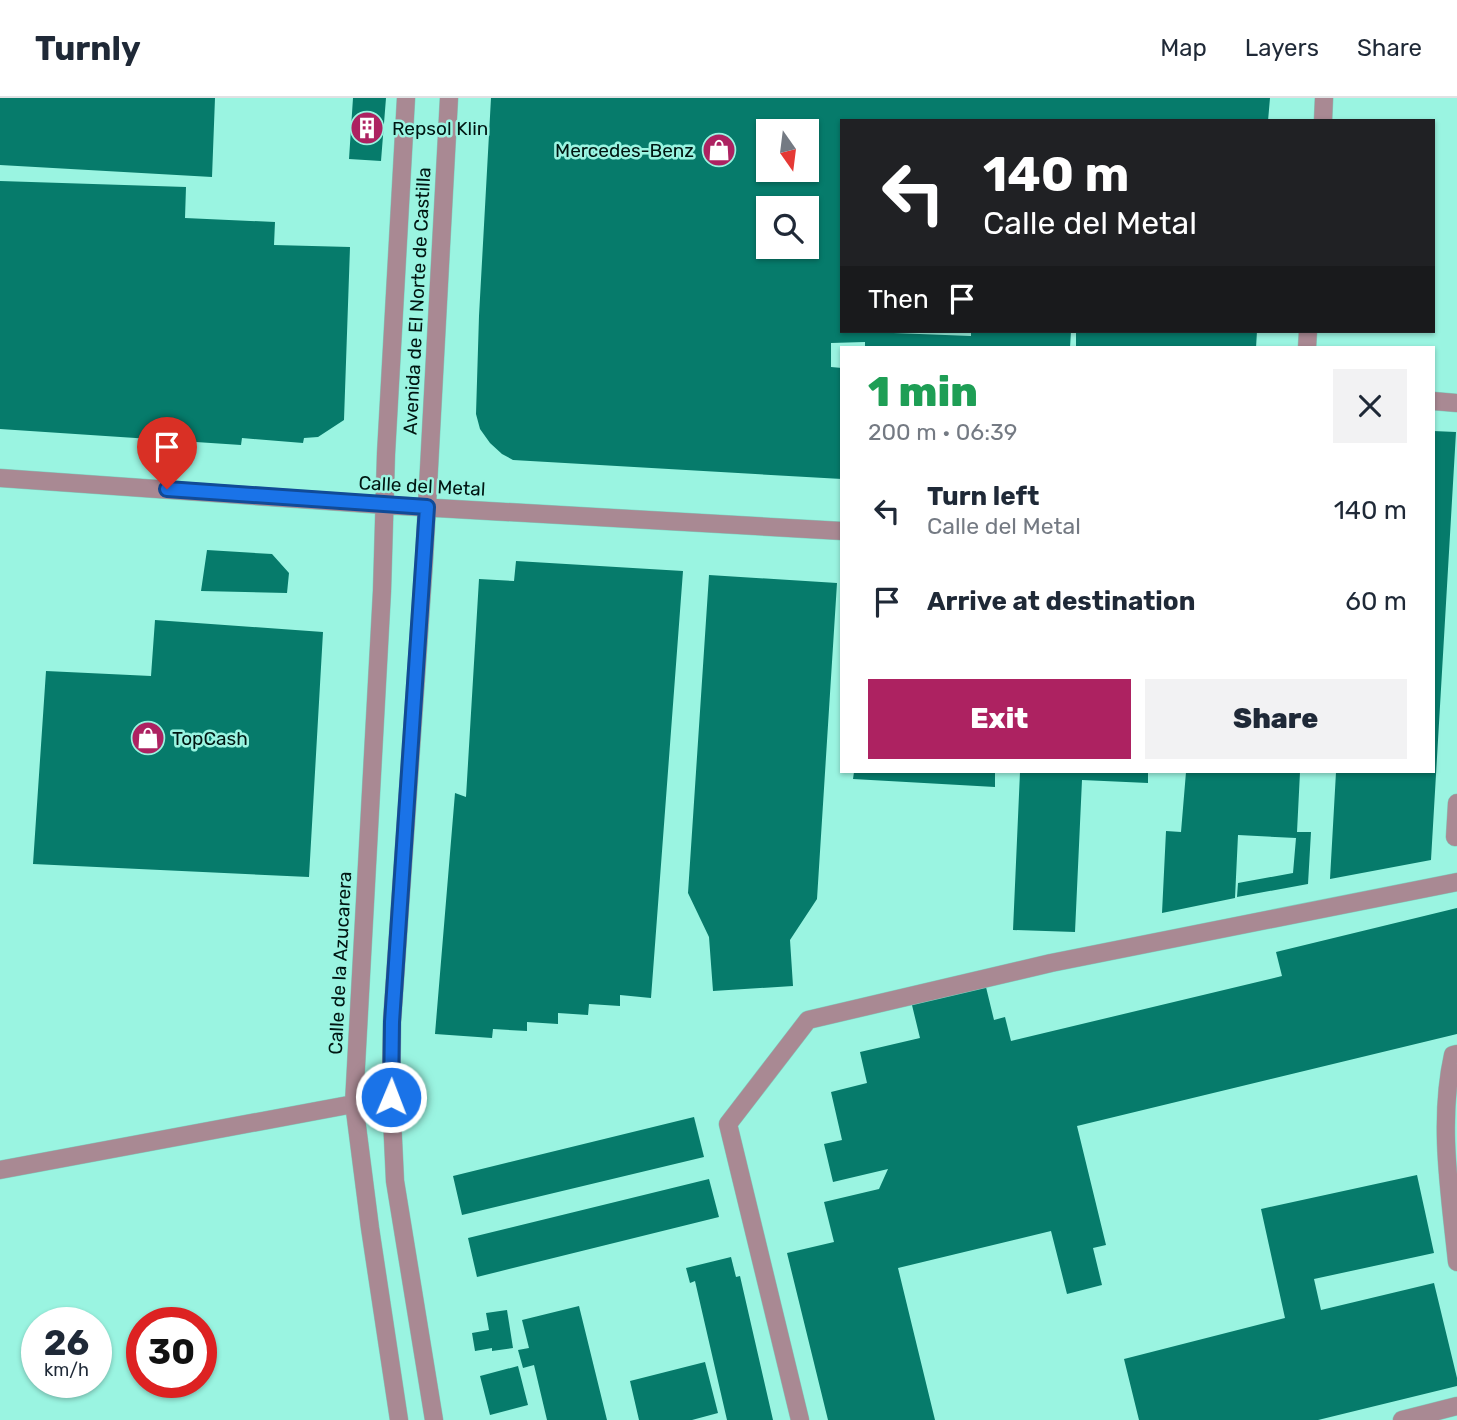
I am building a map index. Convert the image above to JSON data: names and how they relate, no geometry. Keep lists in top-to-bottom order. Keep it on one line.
{"streets":{"street":["Avenida de El Norte de Castilla","Calle del Metal","Calle de la Azucarera"]},"crossings":[["Avenida de El Norte de Castilla","Calle del Metal"],["Avenida de El Norte de Castilla","Calle de la Azucarera"],["Calle del Metal","Calle de la Azucarera"]],"places":{"building":["Repsol Klin"],"shop":["Mercedes-Benz","TopCash"]},"north":"bottom","page":{"header":"Turnly","nav":["Map","Layers","Share"],"turn":["140 m","Calle del Metal"],"then":"Then","heading":["1 min","200 m · 06:39"],"list":[{"name":"Turn left","note":"Calle del Metal","value":"140 m"},{"name":"Arrive at destination","value":"60 m"}],"buttons":["Exit","Share"],"speed":"26 km/h","limit":"30"}}
